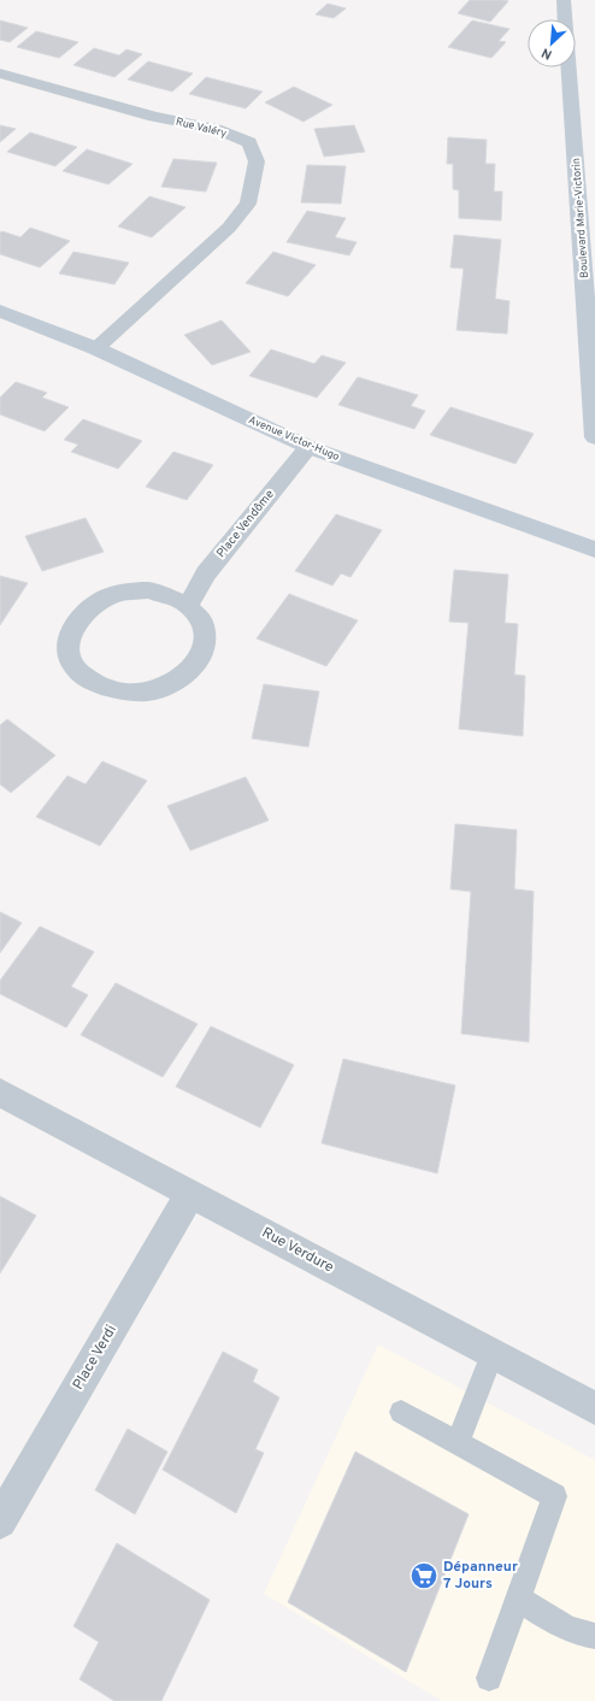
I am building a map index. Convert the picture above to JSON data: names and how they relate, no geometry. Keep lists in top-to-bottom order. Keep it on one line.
{"streets":{"street":["Rue Valéry","Boulevard Marie-Victorin","Avenue Victor-Hugo","Place Vendôme","Rue Verdure","Place Verdi"]},"crossings":[["Rue Valéry","Avenue Victor-Hugo"],["Avenue Victor-Hugo","Place Vendôme"],["Rue Verdure","Place Verdi"]],"places":{"supermarket":["Dépanneur 7 Jours"]},"north":"bottom left"}
